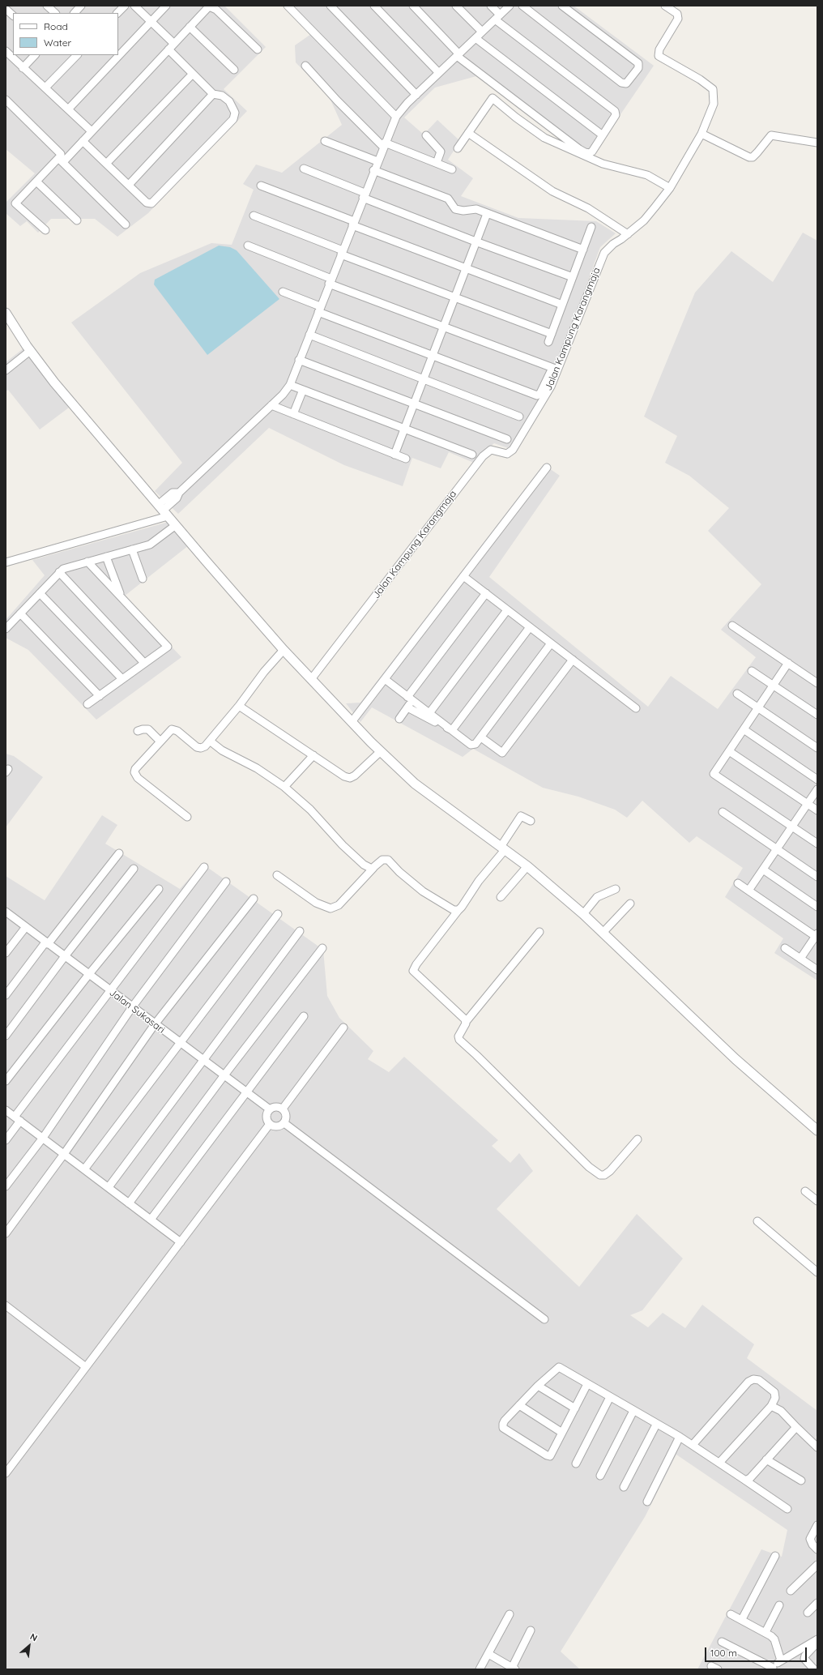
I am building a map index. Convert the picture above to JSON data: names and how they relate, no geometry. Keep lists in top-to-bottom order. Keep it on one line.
{"streets":{"street":["Jalan Kampung Karangmaja","Jalan Sukasari"]},"legend":["Road","Water"],"scale_bar":"100 m","north":"top right"}
